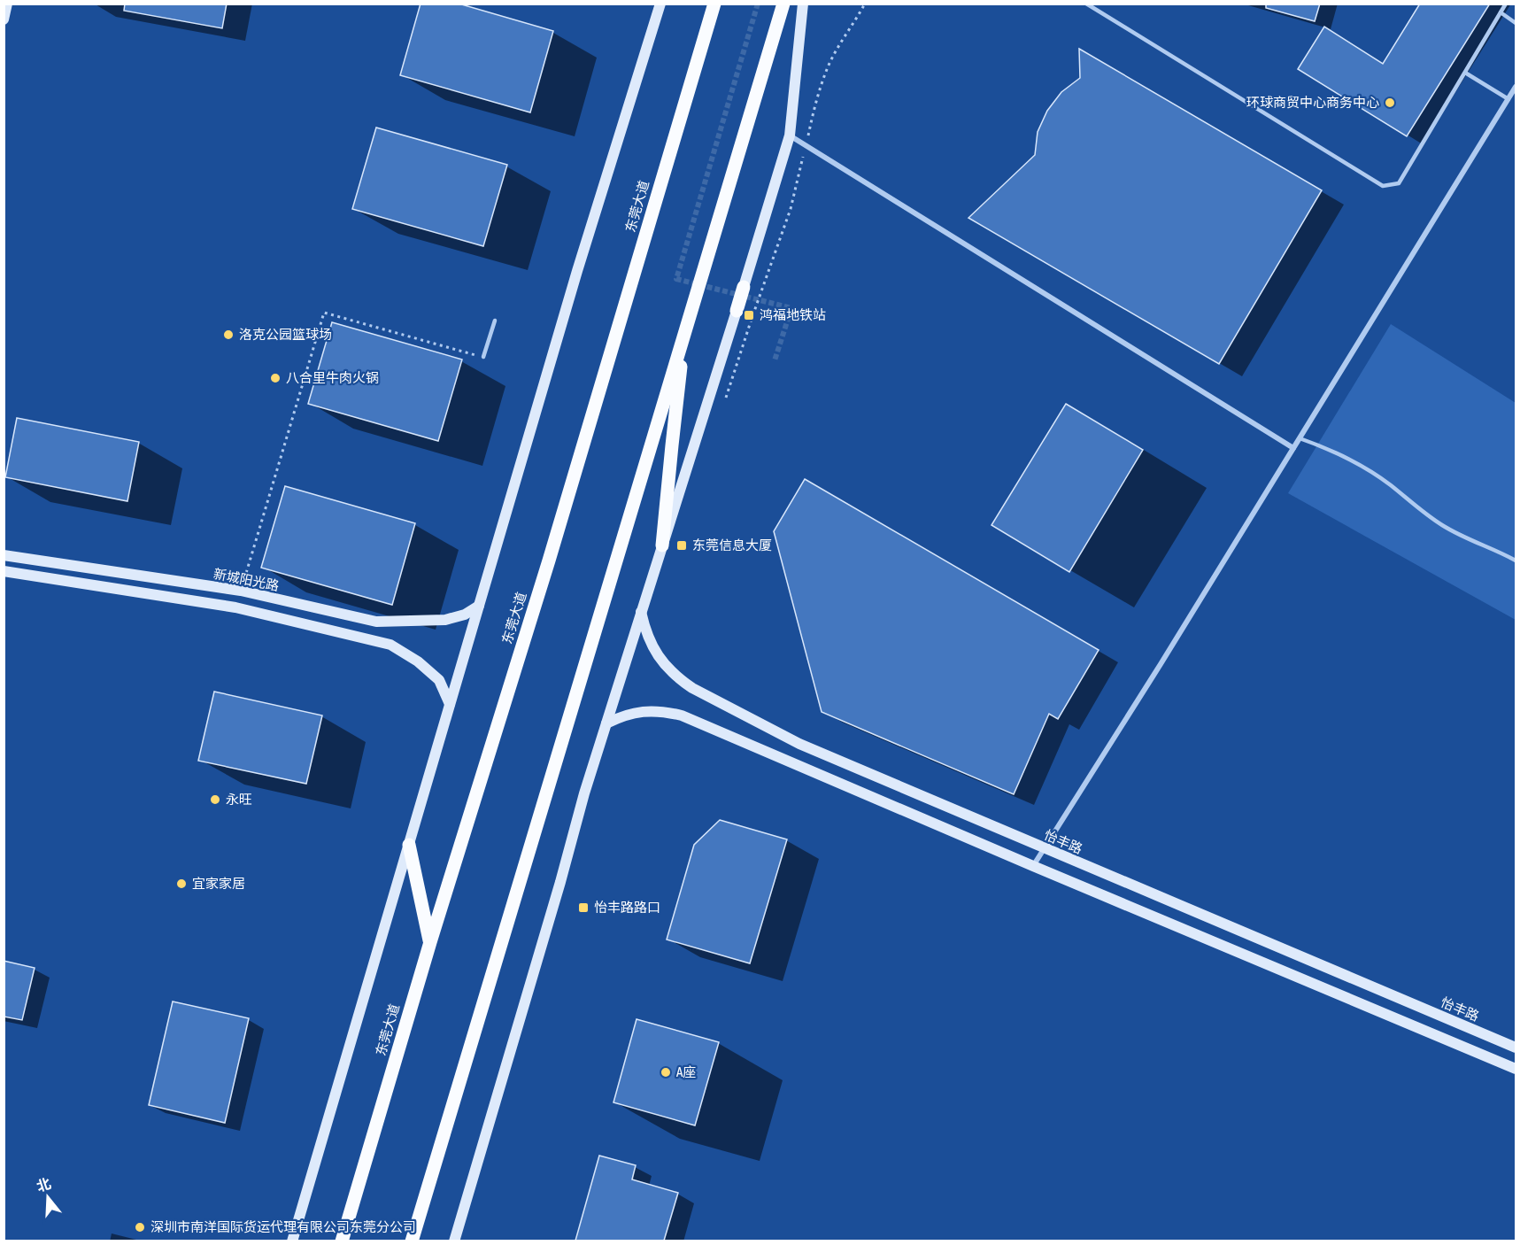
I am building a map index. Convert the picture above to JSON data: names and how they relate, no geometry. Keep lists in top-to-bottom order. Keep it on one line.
{"streets":{"main road":["东莞大道"],"street":["新城阳光路","怡丰路"]},"places":{"other":["环球商贸中心商务中心","洛克公园篮球场","八合里牛肉火锅","永旺","宜家家居","A座","深圳市南洋国际货运代理有限公司东莞分公司"],"transit":["鸿福地铁站","东莞信息大厦","怡丰路路口"]},"north":"top"}
